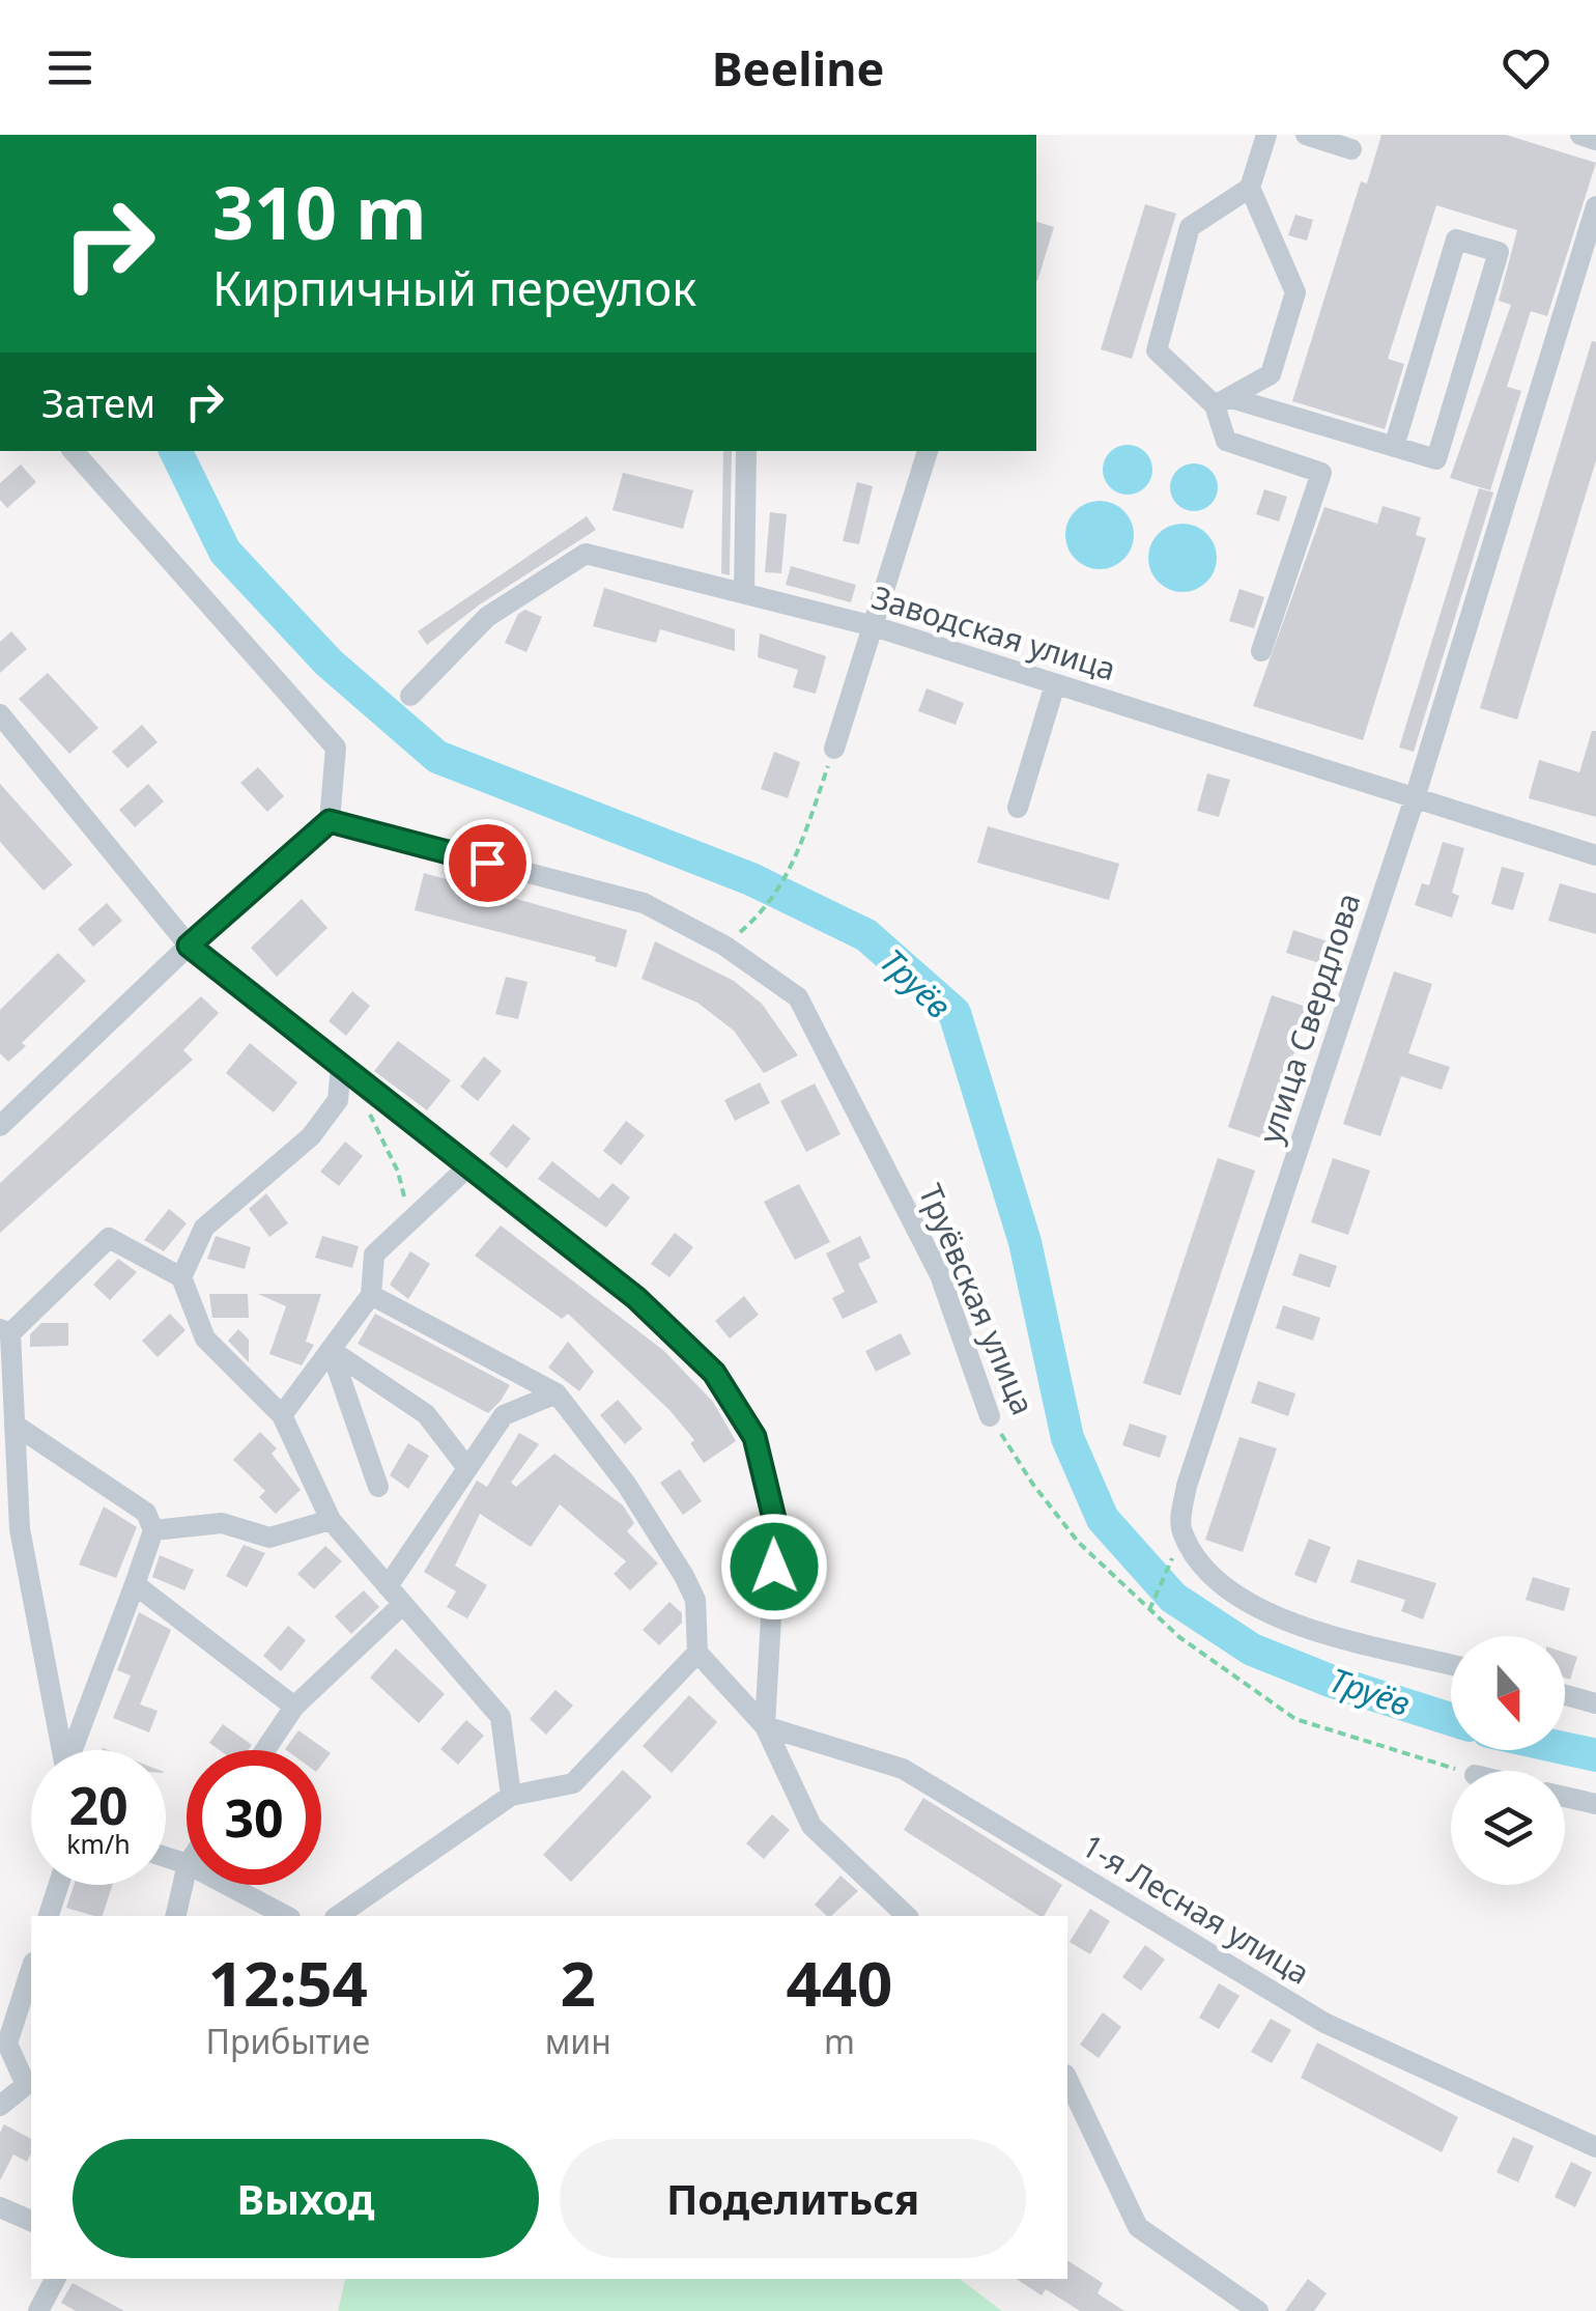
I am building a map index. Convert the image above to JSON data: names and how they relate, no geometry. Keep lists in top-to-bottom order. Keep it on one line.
{"streets":{"street":["Заводская улица","улица Свердлова","Труёвская улица","1-я Лесная улица"]},"crossings":[["Заводская улица","улица Свердлова"]],"water":["Труёв"],"north":"bottom","page":{"header":"Beeline","turn":["310 m","Кирпичный переулок"],"then":"Затем","speed":"20 km/h","limit":"30","eta":["12:54","Прибытие","2","мин","440","m"],"buttons":["Выход","Поделиться"]}}
